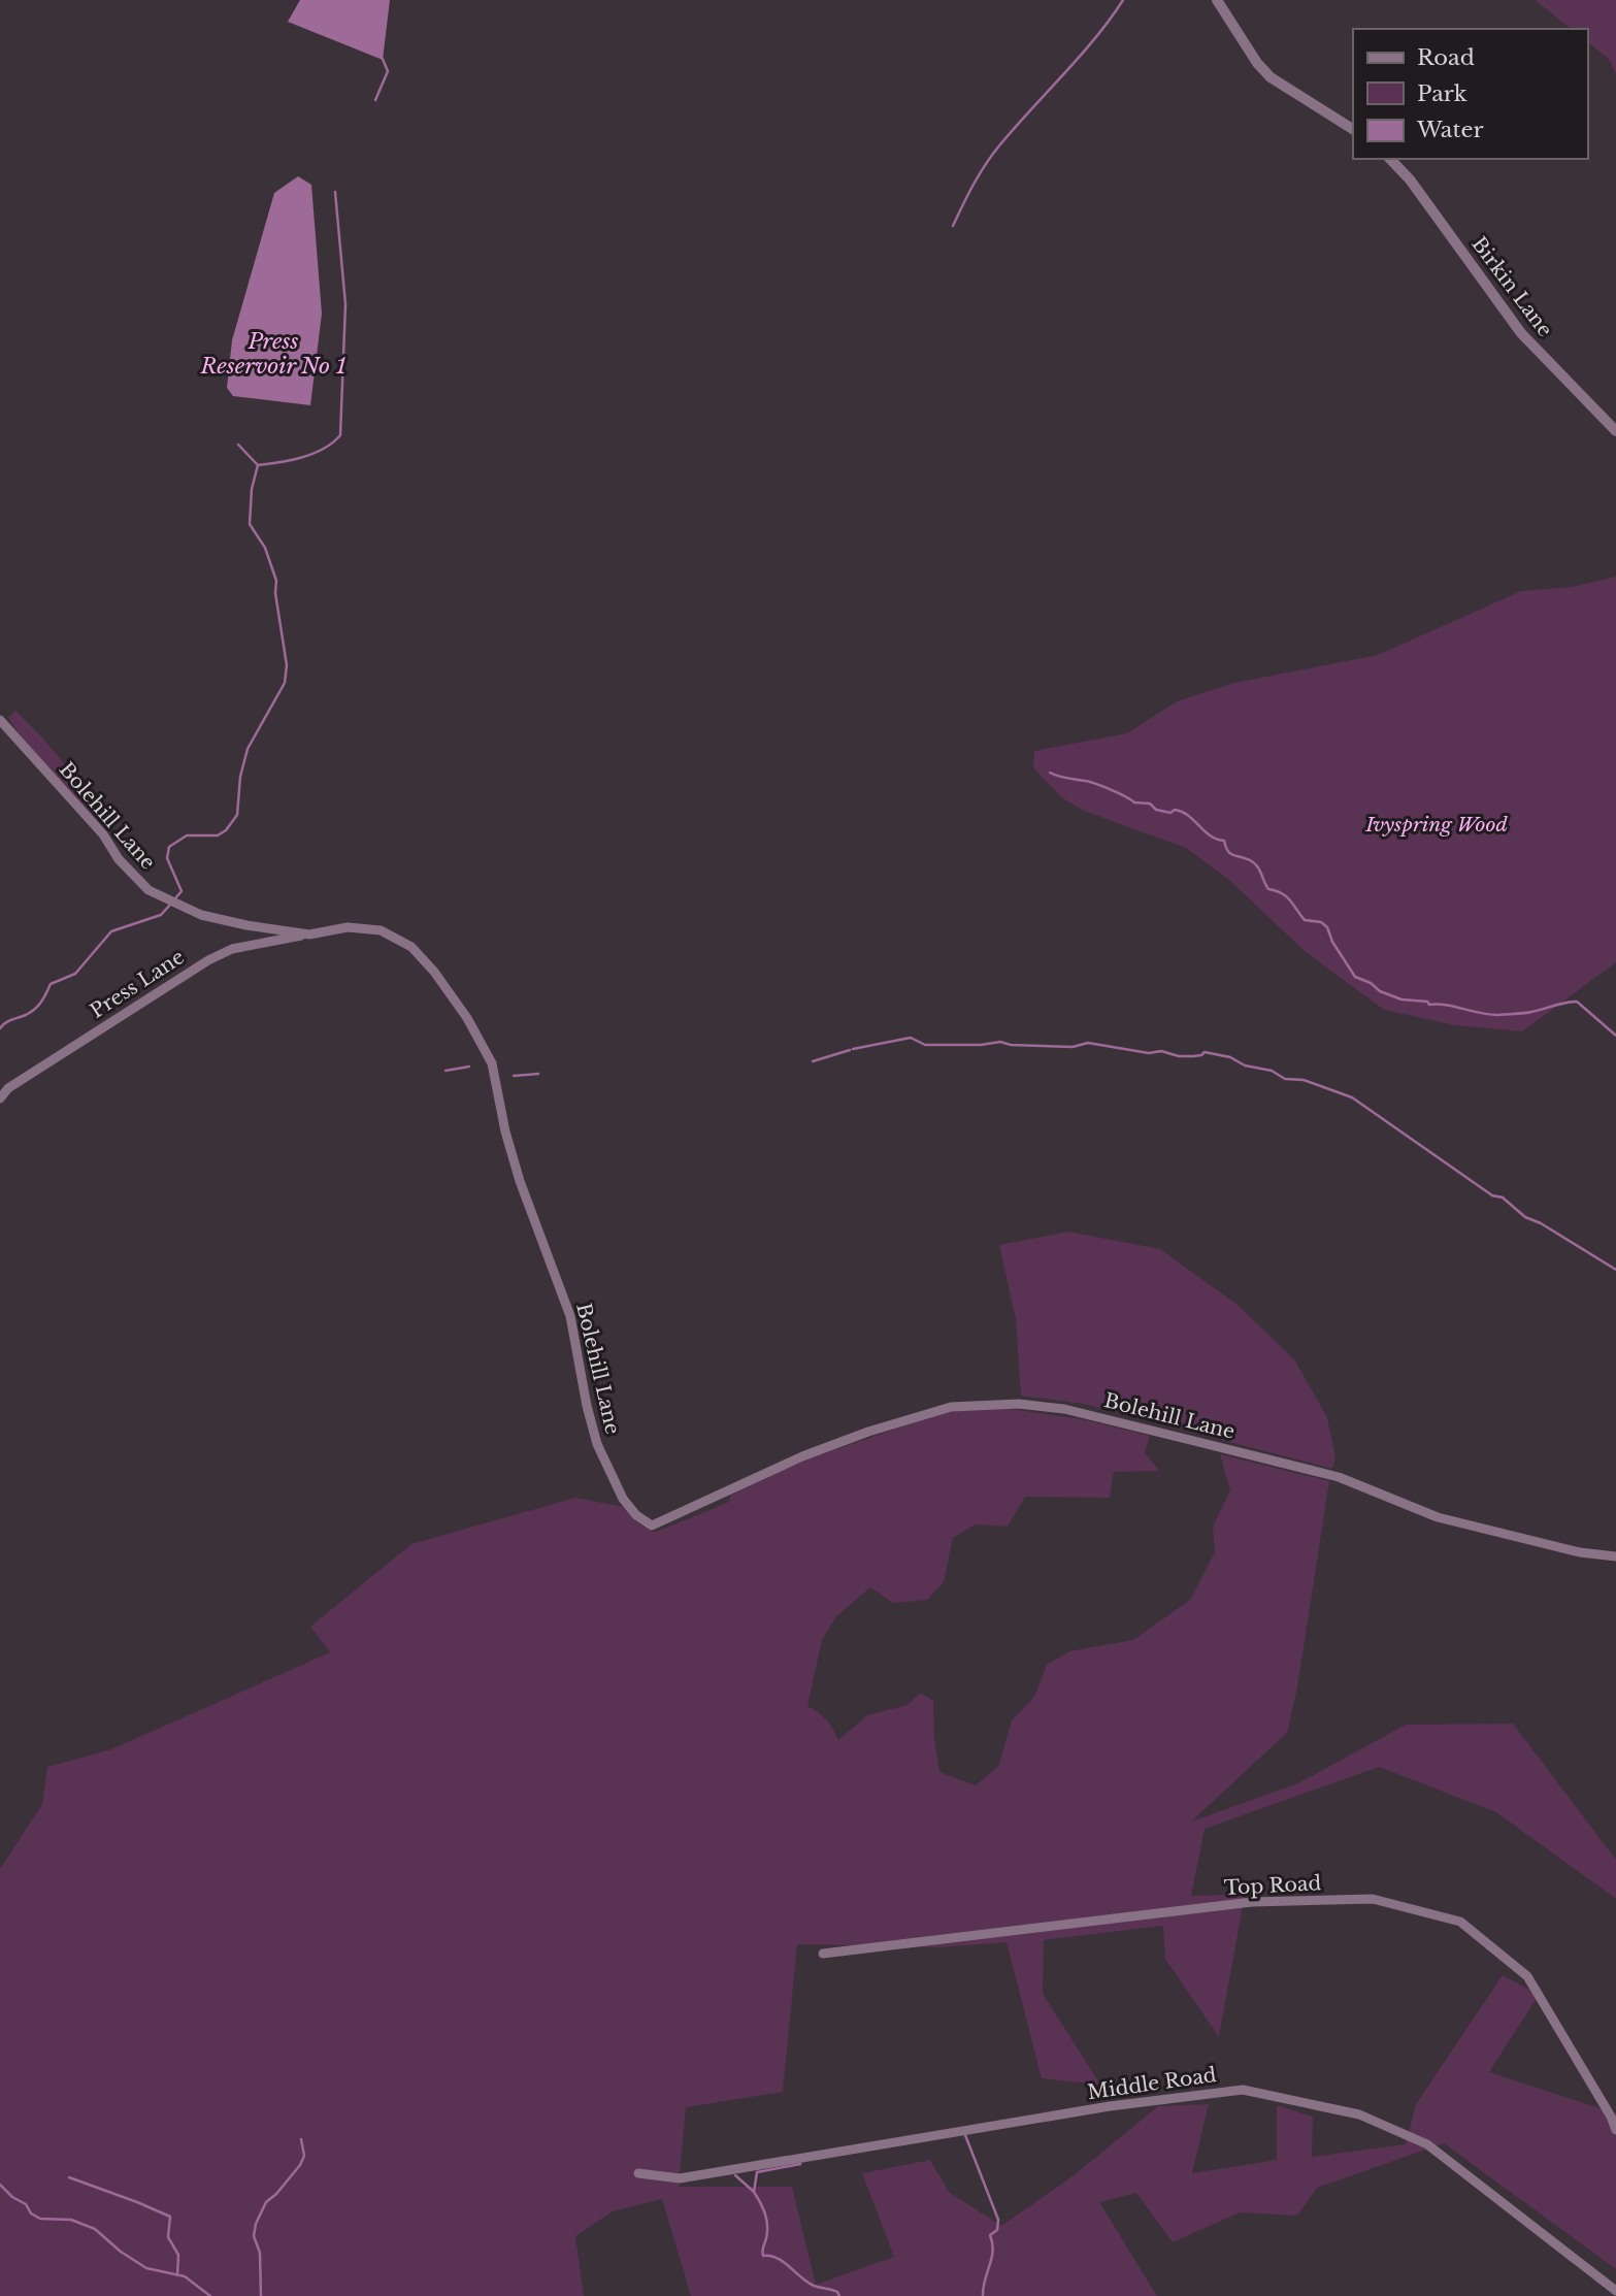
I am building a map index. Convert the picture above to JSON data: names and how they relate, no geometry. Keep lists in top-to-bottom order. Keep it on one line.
{"streets":{"street":["Birkin Lane","Bolehill Lane","Press Lane","Top Road","Middle Road"]},"crossings":[["Bolehill Lane","Press Lane"]],"water":["Press Reservoir No 1"],"parks":["Ivyspring Wood"],"legend":["Road","Park","Water"]}
